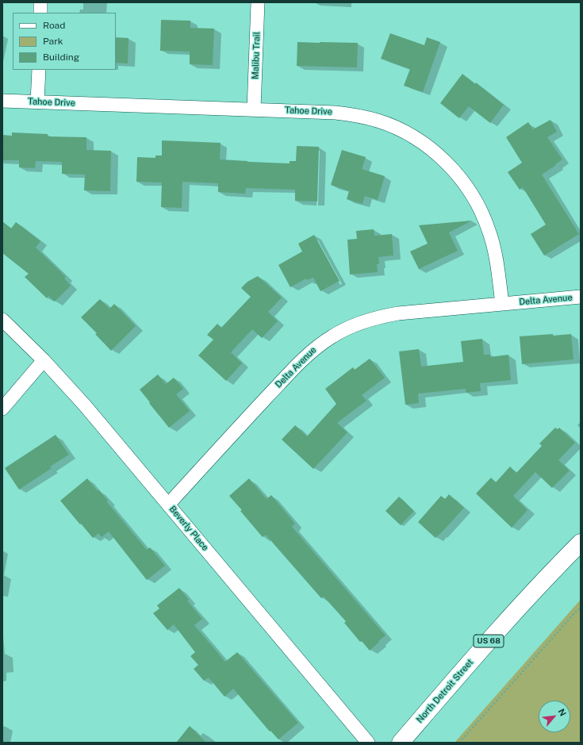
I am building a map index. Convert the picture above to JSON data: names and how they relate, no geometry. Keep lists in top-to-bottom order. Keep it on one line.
{"streets":{"highway":["US 68","North Detroit Street"],"street":["Malibu Trail","Tahoe Drive","Delta Avenue","Beverly Place"]},"crossings":[["Malibu Trail","Tahoe Drive"],["Tahoe Drive","Delta Avenue"],["Delta Avenue","Beverly Place"]],"legend":["Road","Park","Building"],"north":"top right"}
